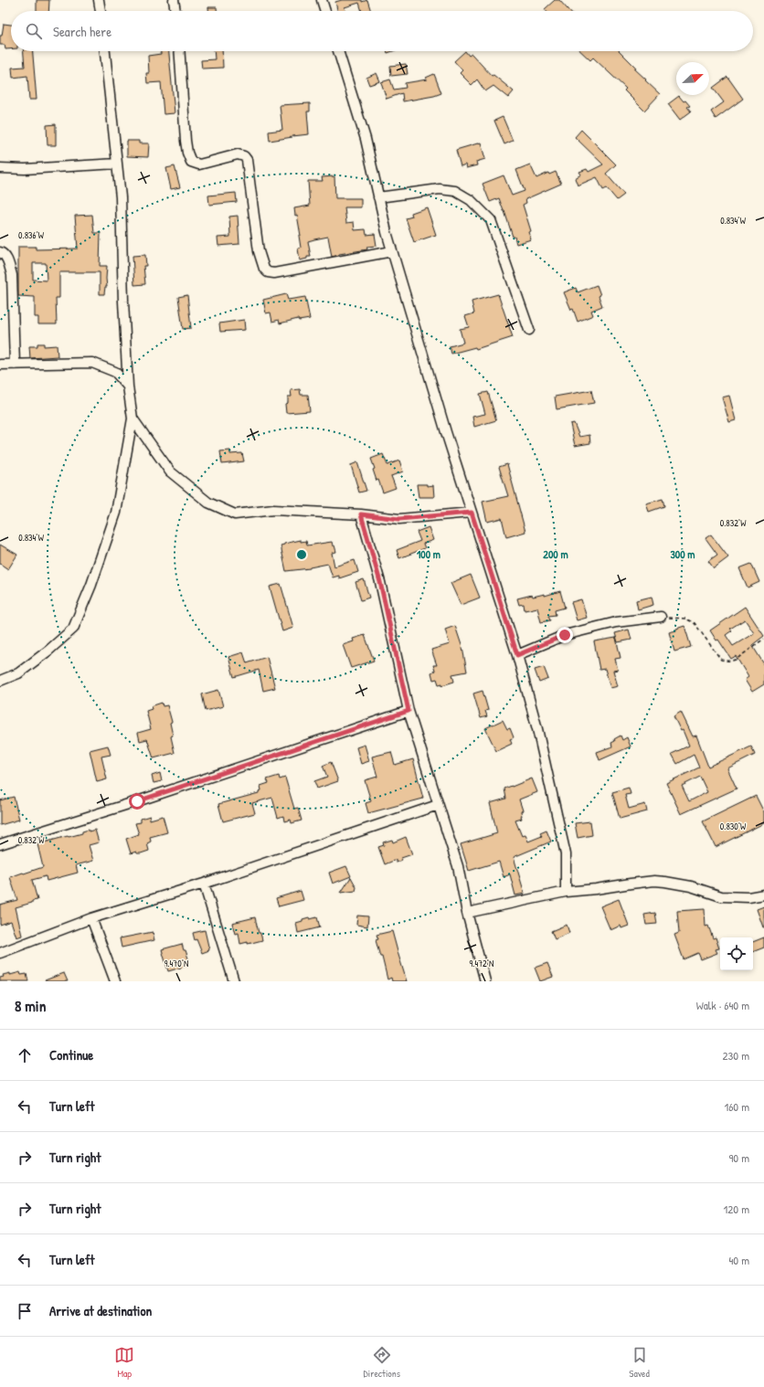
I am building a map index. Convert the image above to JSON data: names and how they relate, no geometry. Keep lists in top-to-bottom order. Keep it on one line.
{"north":"top right","page":{"search":"Search here","heading":["8 min","Walk · 640 m"],"list":[["Continue","230 m"],["Turn left","160 m"],["Turn right","90 m"],["Turn right","120 m"],["Turn left","40 m"],"Arrive at destination"],"nav":["Map","Directions","Saved"]},"coordinates":["0.834°W","0.836°W","0.832°W","0.830°W","9.470°N","9.472°N"],"rings":["100 m","200 m","300 m"]}
